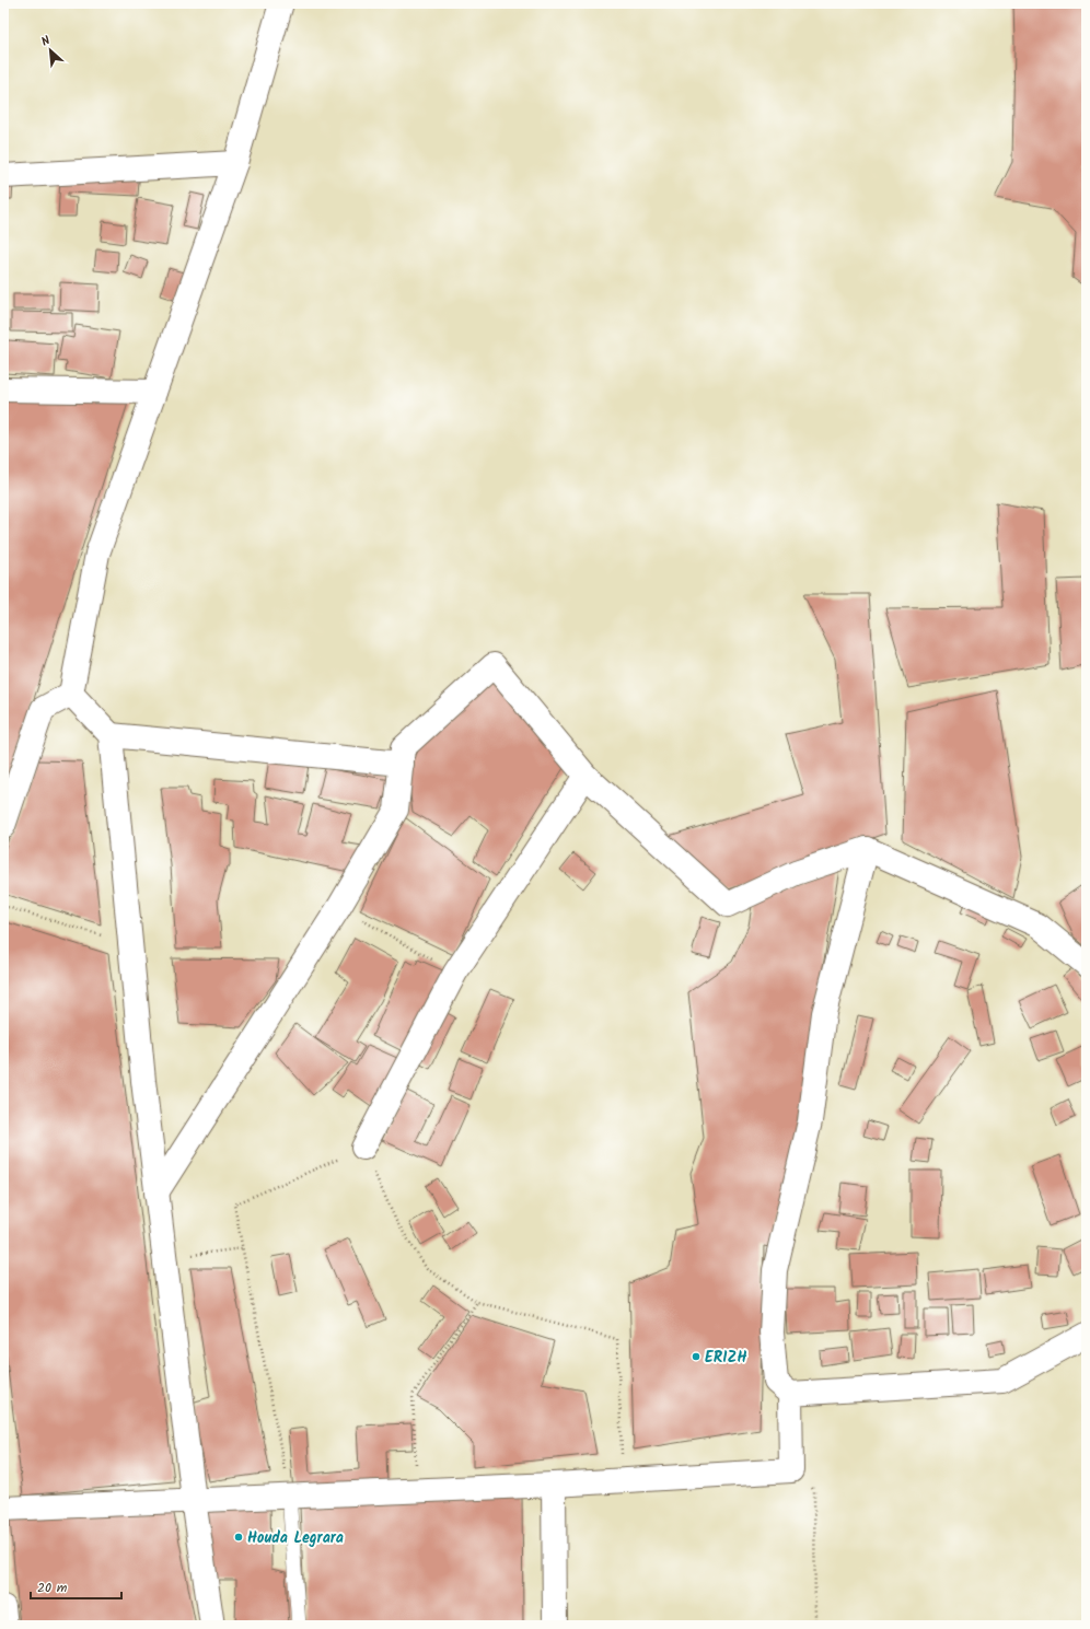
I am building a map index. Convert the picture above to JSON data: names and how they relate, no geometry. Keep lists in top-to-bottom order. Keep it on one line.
{"places":["ERIZH","Houda Legrara"],"scale_bar":"20 m","north":"top left"}
